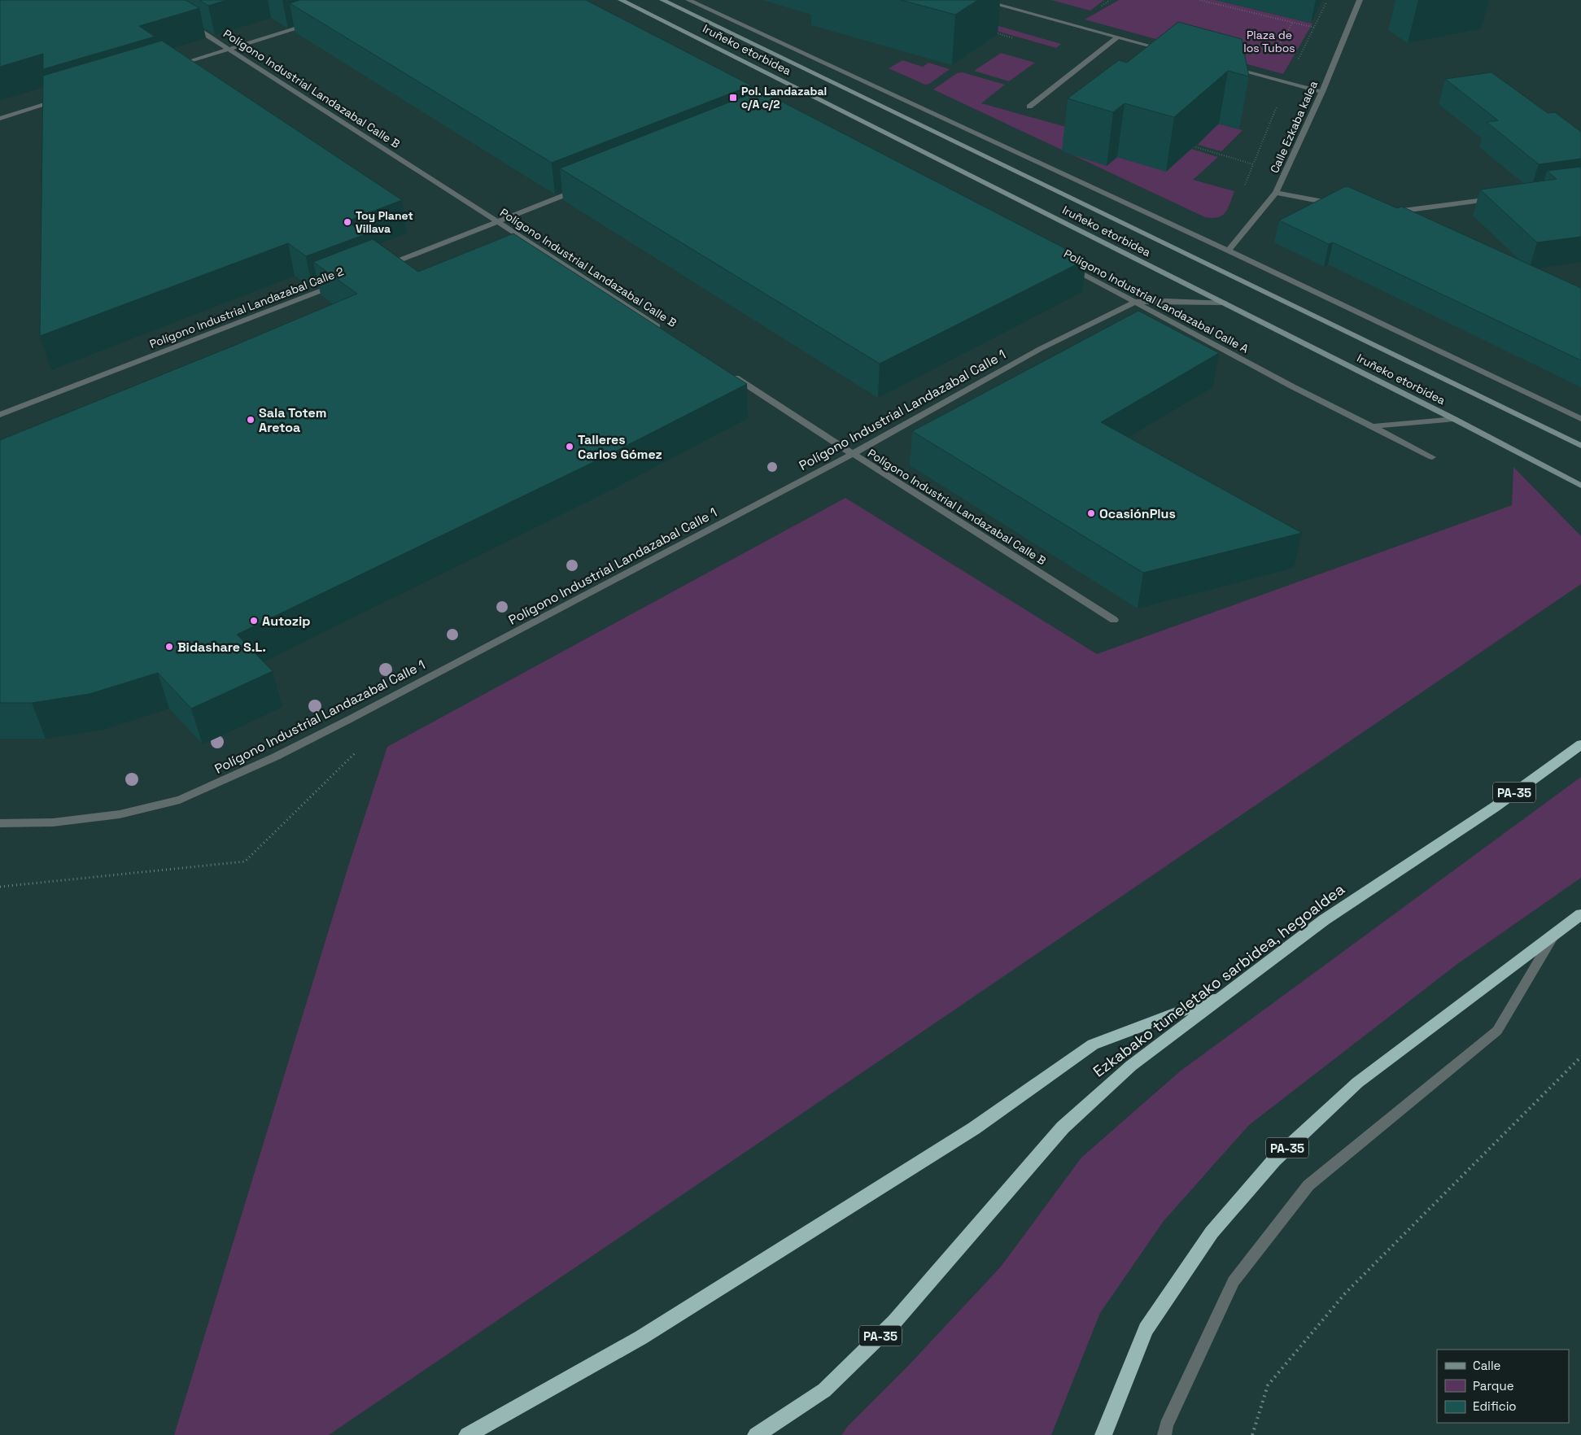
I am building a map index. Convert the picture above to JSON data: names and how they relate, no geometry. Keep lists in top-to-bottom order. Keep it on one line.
{"streets":{"highway":["PA-35","Ezkabako tuneletako sarbidea, hegoaldea"],"main road":["Iruñeko etorbidea"],"street":["Polígono Industrial Landazabal Calle B","Calle Ezkaba kalea","Polígono Industrial Landazabal Calle A","Polígono Industrial Landazabal Calle 2","Polígono Industrial Landazabal Calle 1"]},"crossings":[["Iruñeko etorbidea","Calle Ezkaba kalea"],["Iruñeko etorbidea","Polígono Industrial Landazabal Calle 1"],["Polígono Industrial Landazabal Calle B","Polígono Industrial Landazabal Calle 1"],["Polígono Industrial Landazabal Calle A","Polígono Industrial Landazabal Calle 1"]],"parks":["Plaza de los Tubos"],"places":{"transit":["Pol. Landazabal c/A c/2"],"other":["Toy Planet Villava","Sala Totem Aretoa","Talleres Carlos Gómez","OcasiónPlus","Autozip","Bidashare S.L."]},"legend":["Calle","Parque","Edificio"]}
